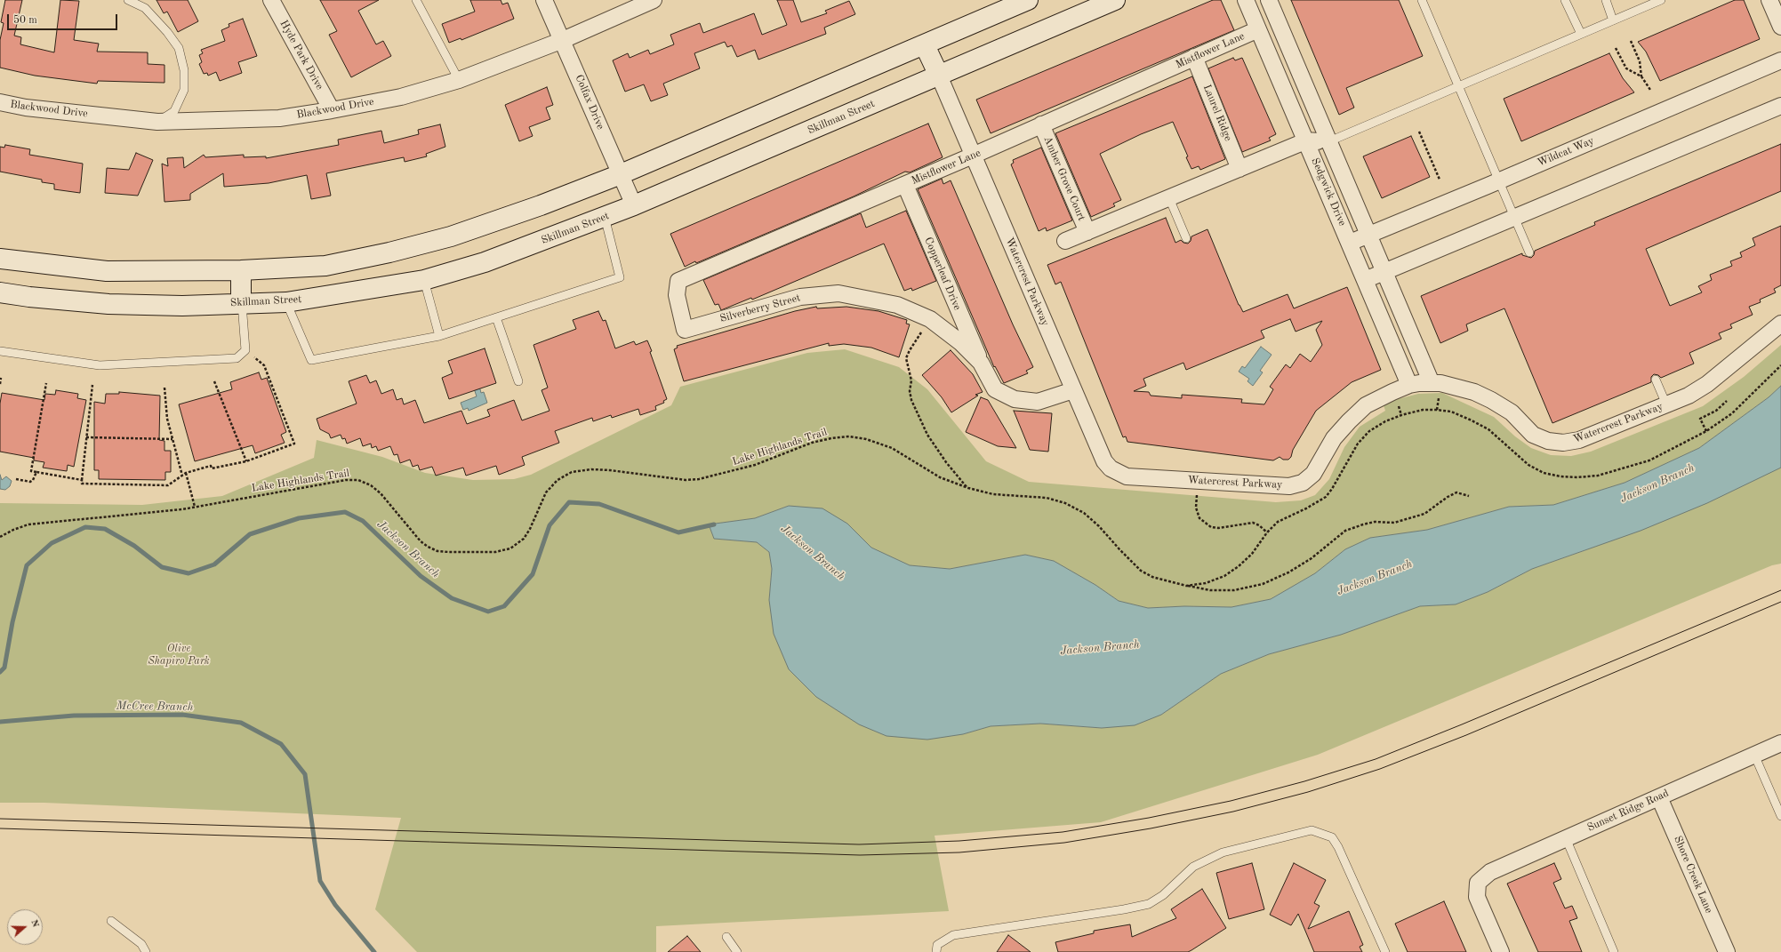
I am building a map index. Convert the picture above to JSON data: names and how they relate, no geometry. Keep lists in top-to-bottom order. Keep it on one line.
{"streets":{"main road":["Skillman Street"],"street":["Mistflower Lane","Hyde Park Drive","Colfax Drive","Blackwood Drive","Laurel Ridge","Wildcat Way","Amber Grove Court","Sedgwick Drive","Copperleaf Drive","Watercrest Parkway","Silverberry Street","Sunset Ridge Road","Shore Creek Lane"],"path":["Lake Highlands Trail"]},"crossings":[["Mistflower Lane","Laurel Ridge"],["Mistflower Lane","Amber Grove Court"],["Mistflower Lane","Sedgwick Drive"],["Mistflower Lane","Copperleaf Drive"],["Mistflower Lane","Watercrest Parkway"],["Mistflower Lane","Silverberry Street"],["Hyde Park Drive","Blackwood Drive"],["Colfax Drive","Blackwood Drive"],["Colfax Drive","Skillman Street"],["Skillman Street","Watercrest Parkway"],["Wildcat Way","Sedgwick Drive"],["Sedgwick Drive","Watercrest Parkway"],["Copperleaf Drive","Silverberry Street"],["Watercrest Parkway","Silverberry Street"],["Sunset Ridge Road","Shore Creek Lane"]],"water":["Jackson Branch","McCree Branch"],"parks":["Olive Shapiro Park"],"scale_bar":"50 m","north":"right"}
